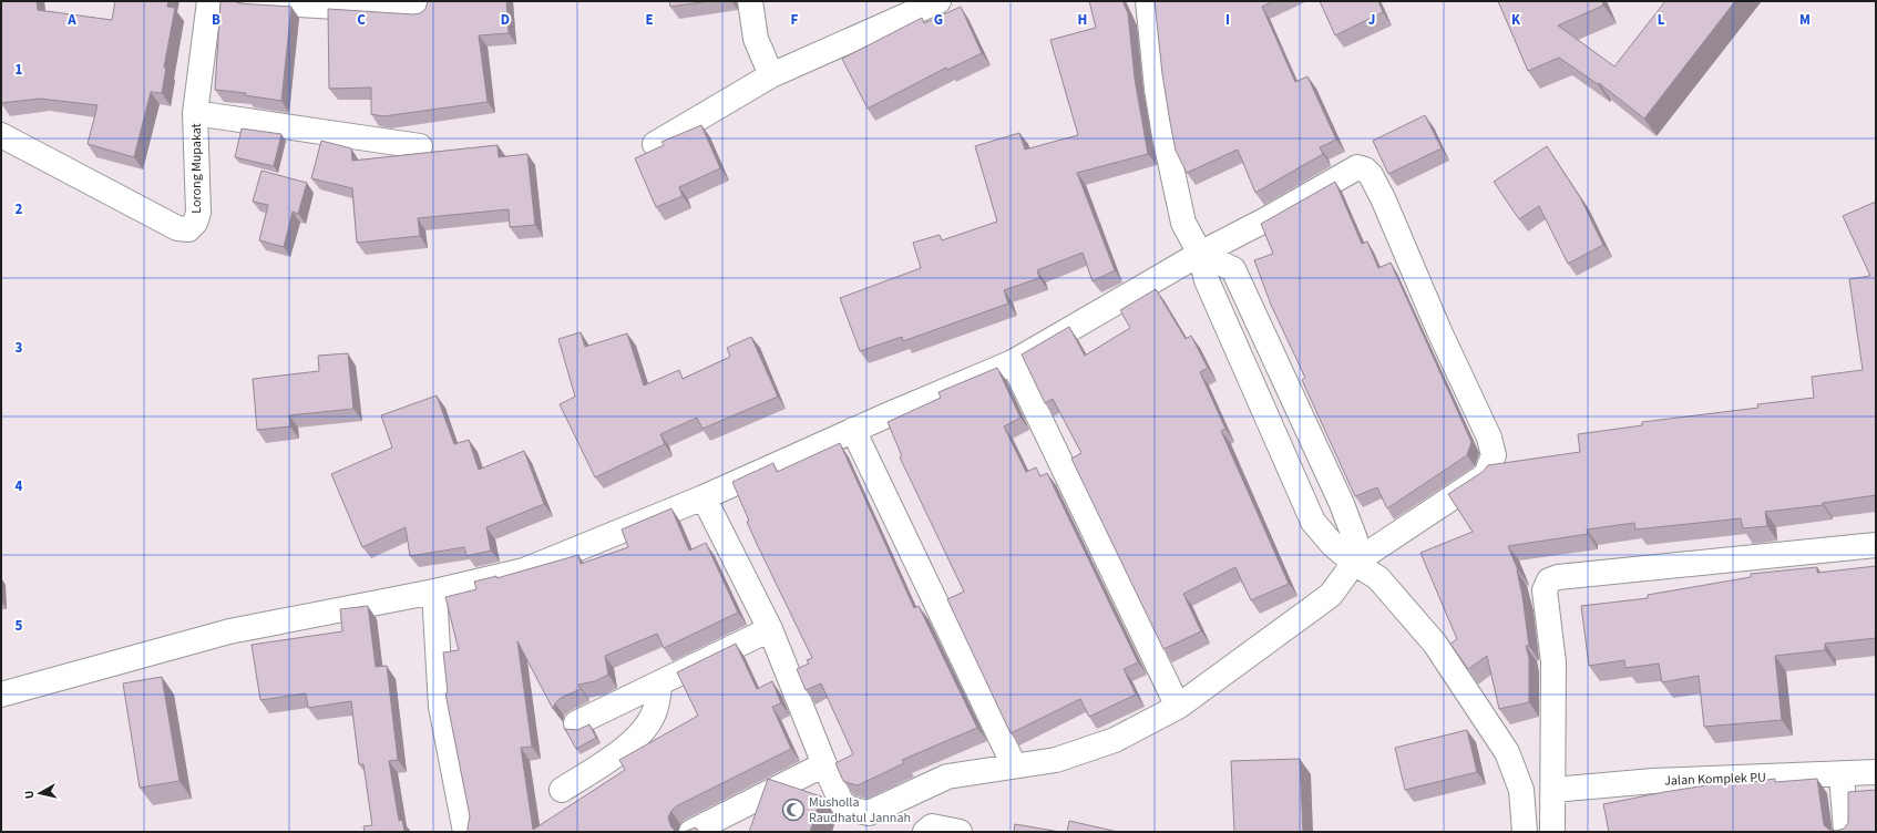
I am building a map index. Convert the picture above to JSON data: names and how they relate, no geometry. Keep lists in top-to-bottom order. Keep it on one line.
{"streets":{"street":["Lorong Mupakat","Jalan Komplek PU"]},"places":{"mosque":["Musholla Raudhatul Jannah"]},"north":"left","grid":{"columns":["A","B","C","D","E","F","G","H","I","J","K","L","M"],"rows":["1","2","3","4","5"]}}
